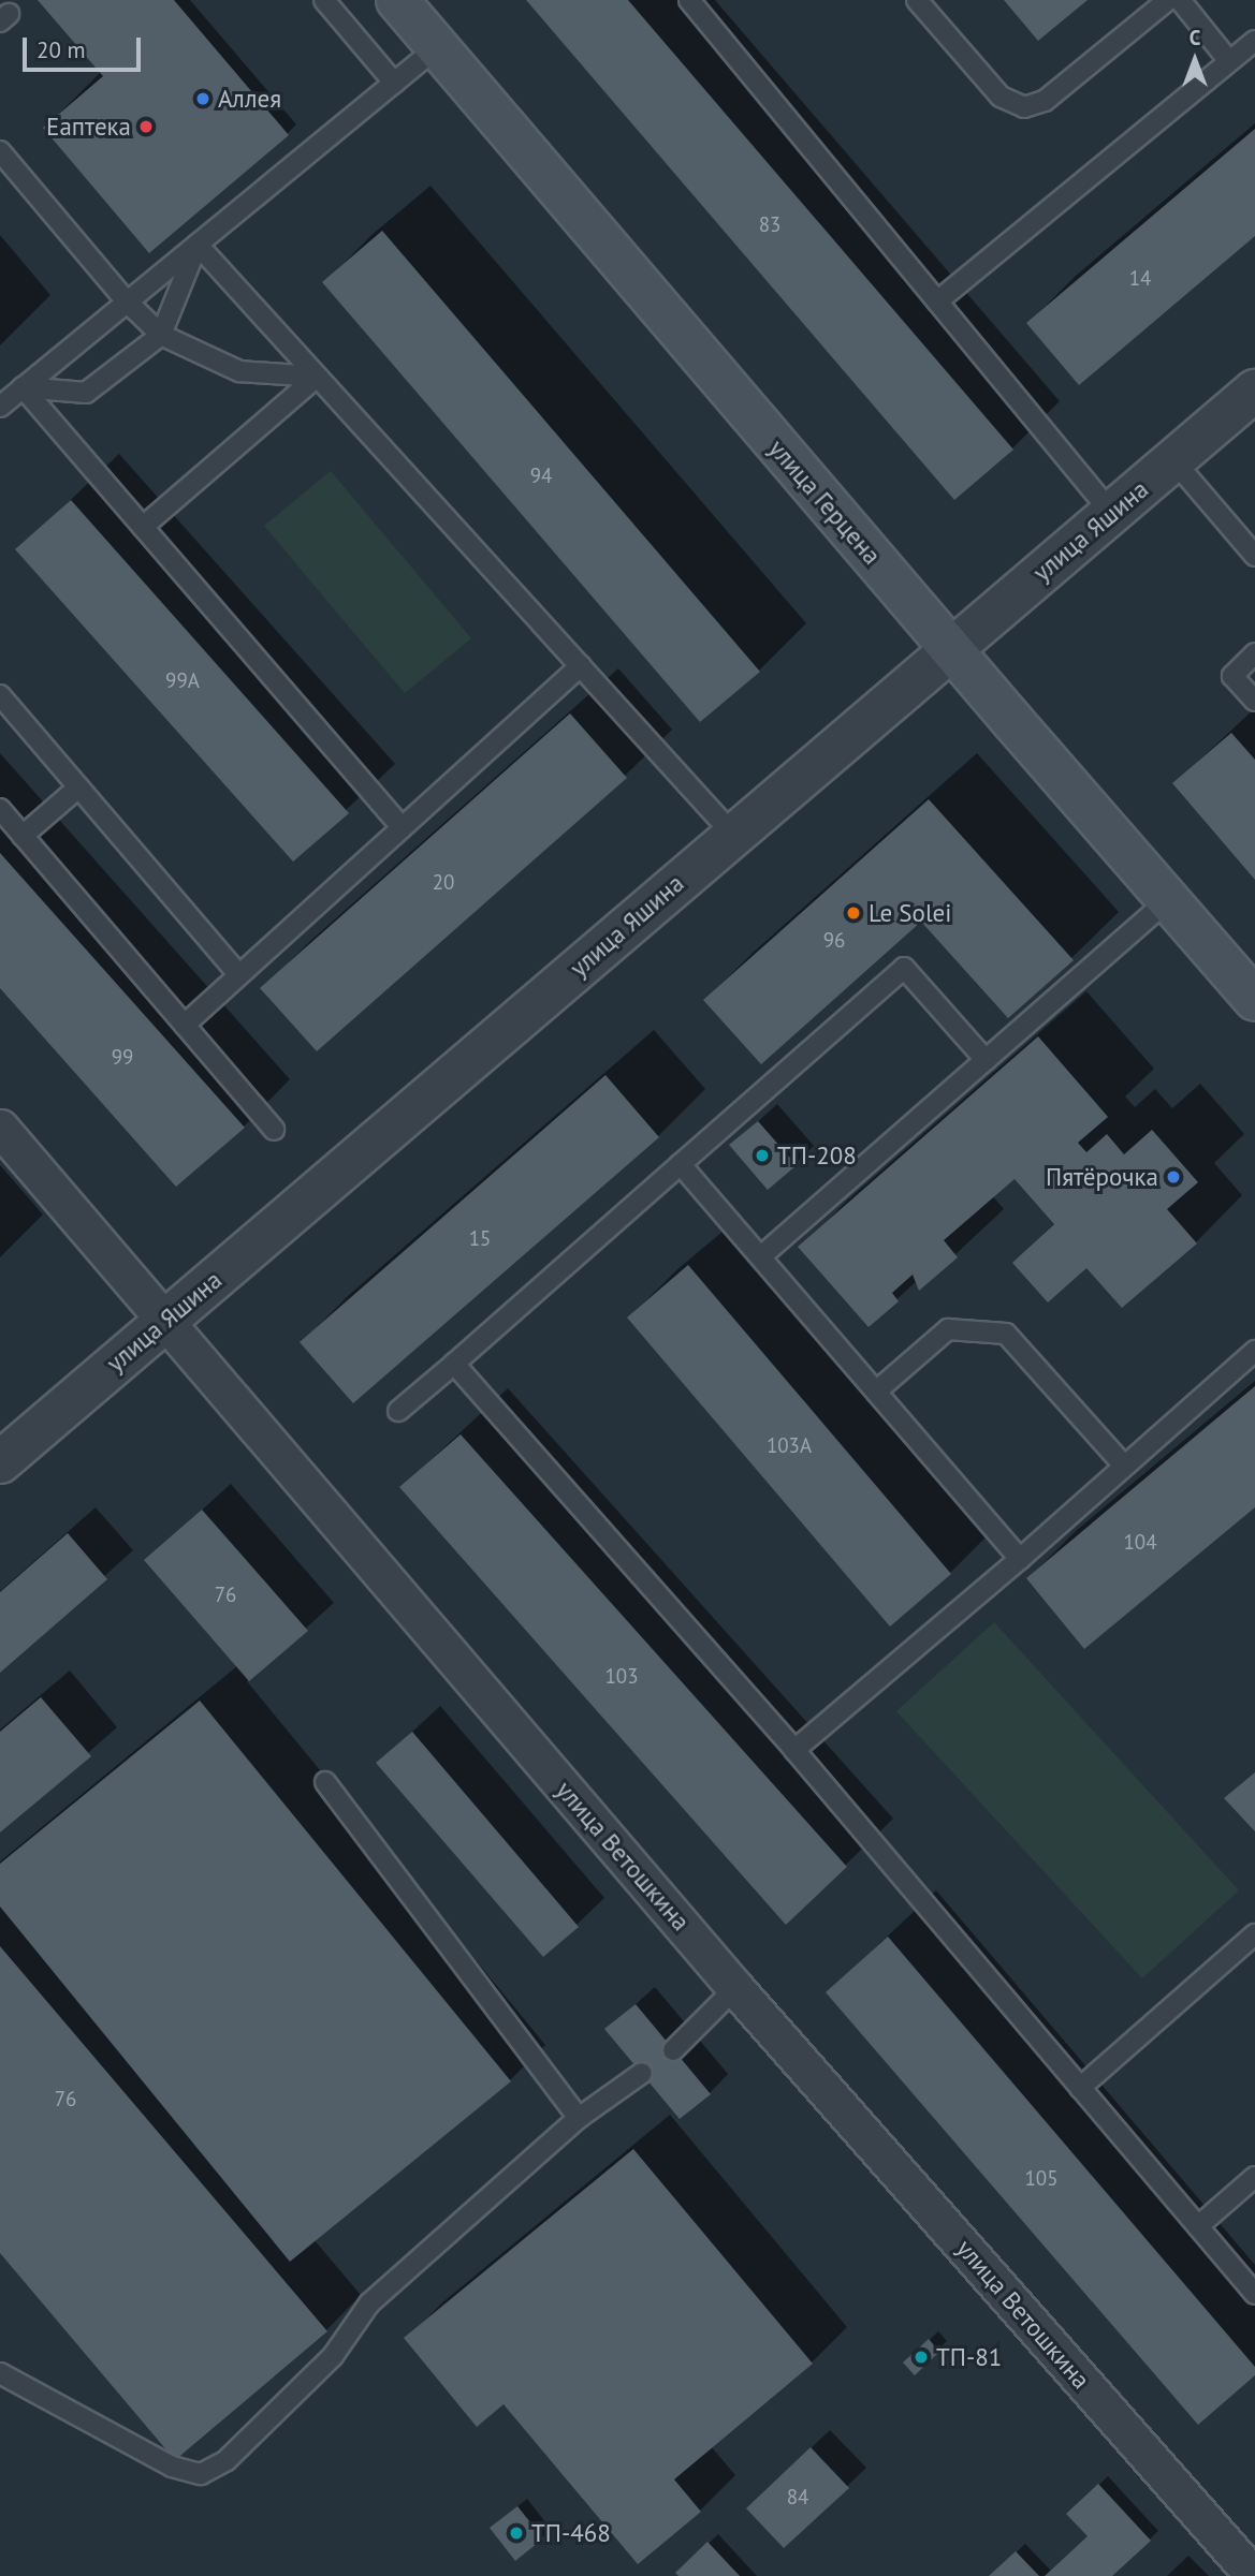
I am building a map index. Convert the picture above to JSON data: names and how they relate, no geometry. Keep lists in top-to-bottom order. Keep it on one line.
{"streets":{"main road":["улица Герцена"],"street":["улица Яшина","улица Ветошкина"]},"crossings":[["улица Герцена","улица Яшина"],["улица Яшина","улица Ветошкина"]],"places":["Аллея","Еаптека","Le Solei","ТП-208","Пятёрочка","ТП-81","ТП-468"],"house_numbers":["83","14","94","99А","20","96","99","15","103А","104","76","103","76","105","84"],"scale_bar":"20 m","north":"top"}
